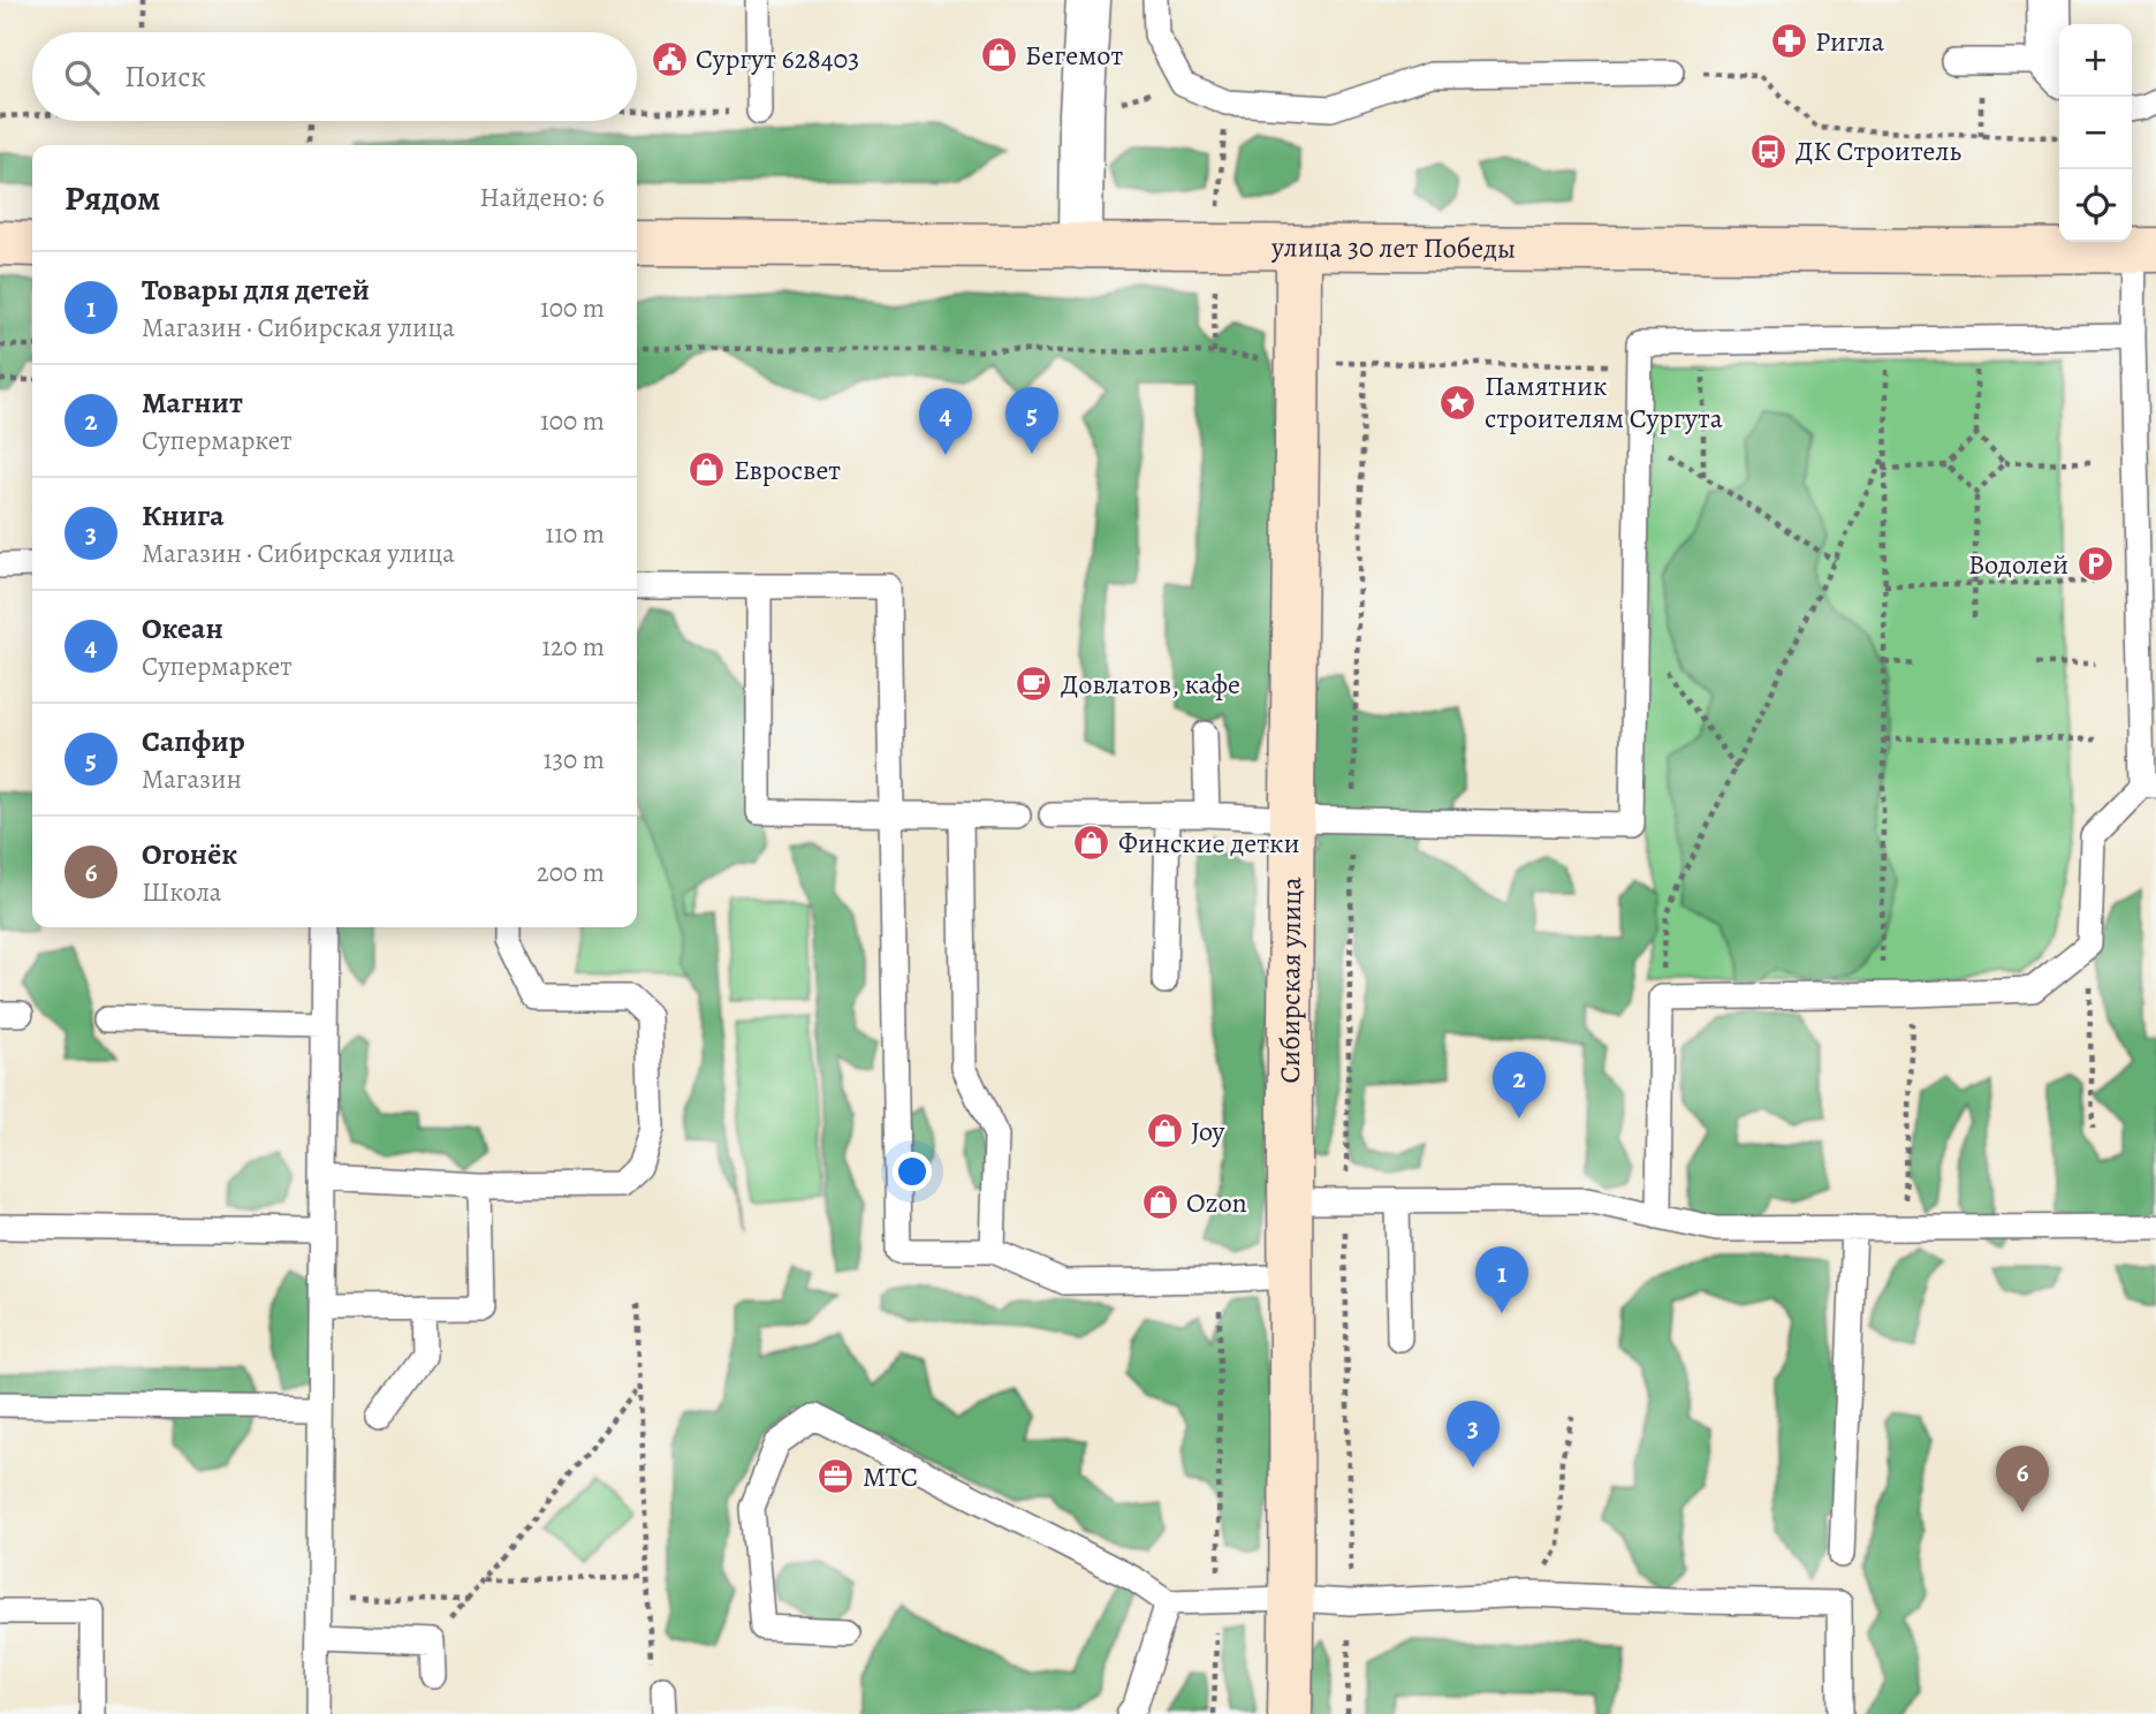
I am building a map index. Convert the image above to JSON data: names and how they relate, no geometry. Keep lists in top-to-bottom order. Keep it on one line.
{"streets":{"main road":["улица 30 лет Победы","Сибирская улица"]},"crossings":[["улица 30 лет Победы","Сибирская улица"]],"places":{"pharmacy":["Ригла"],"shop":["Бегемот","Евросвет","Финские детки","Joy","Ozon"],"public building":["Сургут 628403"],"bus stop":["ДК Строитель"],"place":["Памятник строителям Сургута"],"parking":["Водолей"],"cafe":["Довлатов, кафе"],"office":["МТС"]},"page":{"map_buttons":["+","−"],"search":"Поиск","heading":["Рядом","Найдено: 6"],"list":[{"mark":"1","name":"Товары для детей","note":"Магазин · Сибирская улица","value":"100 m"},{"mark":"2","name":"Магнит","note":"Супермаркет","value":"100 m"},{"mark":"3","name":"Книга","note":"Магазин · Сибирская улица","value":"110 m"},{"mark":"4","name":"Океан","note":"Супермаркет","value":"120 m"},{"mark":"5","name":"Сапфир","note":"Магазин","value":"130 m"},{"mark":"6","name":"Огонёк","note":"Школа","value":"200 m"}],"pins":["5","4","2","1","3","6"]}}
